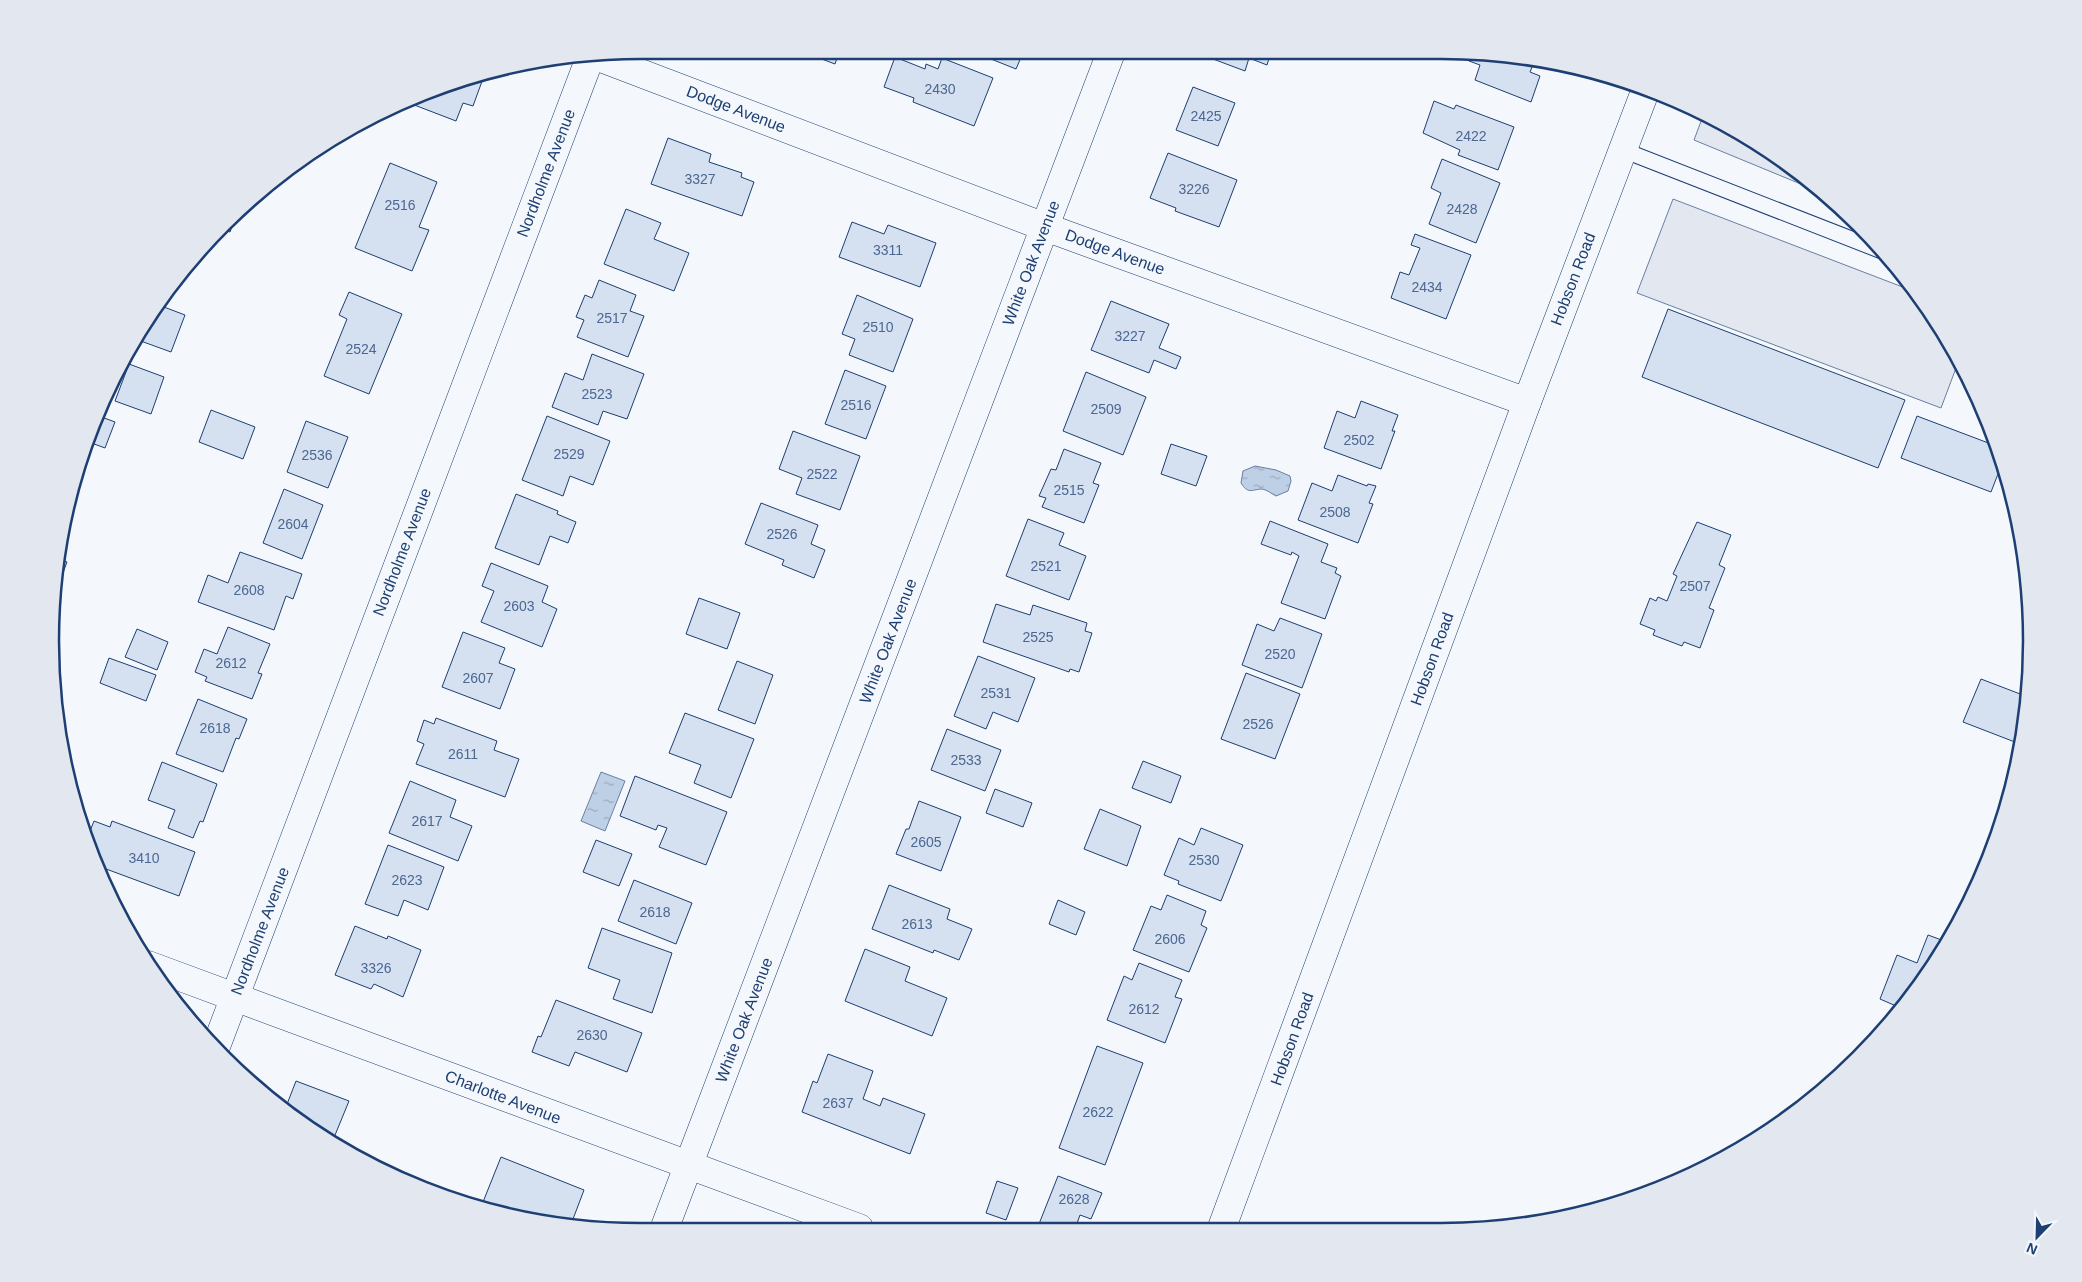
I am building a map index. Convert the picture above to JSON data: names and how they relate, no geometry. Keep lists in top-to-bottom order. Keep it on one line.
{"streets":{"street":["Dodge Avenue","Nordholme Avenue","White Oak Avenue","Hobson Road","Charlotte Avenue"]},"crossings":[["Dodge Avenue","White Oak Avenue"],["Dodge Avenue","Hobson Road"],["Nordholme Avenue","Charlotte Avenue"],["White Oak Avenue","Charlotte Avenue"]],"house_numbers":["2430","2425","2422","3327","3226","2516","2428","3311","2434","2517","2510","3227","2524","2523","2516","2509","2502","2529","2536","2522","2515","2508","2604","2526","2521","2507","2608","2603","2525","2520","2612","2607","2531","2526","2618","2611","2533","2617","2605","3410","2530","2623","2618","2613","2606","3326","2612","2630","2637","2622","2628"],"north":"bottom left"}
